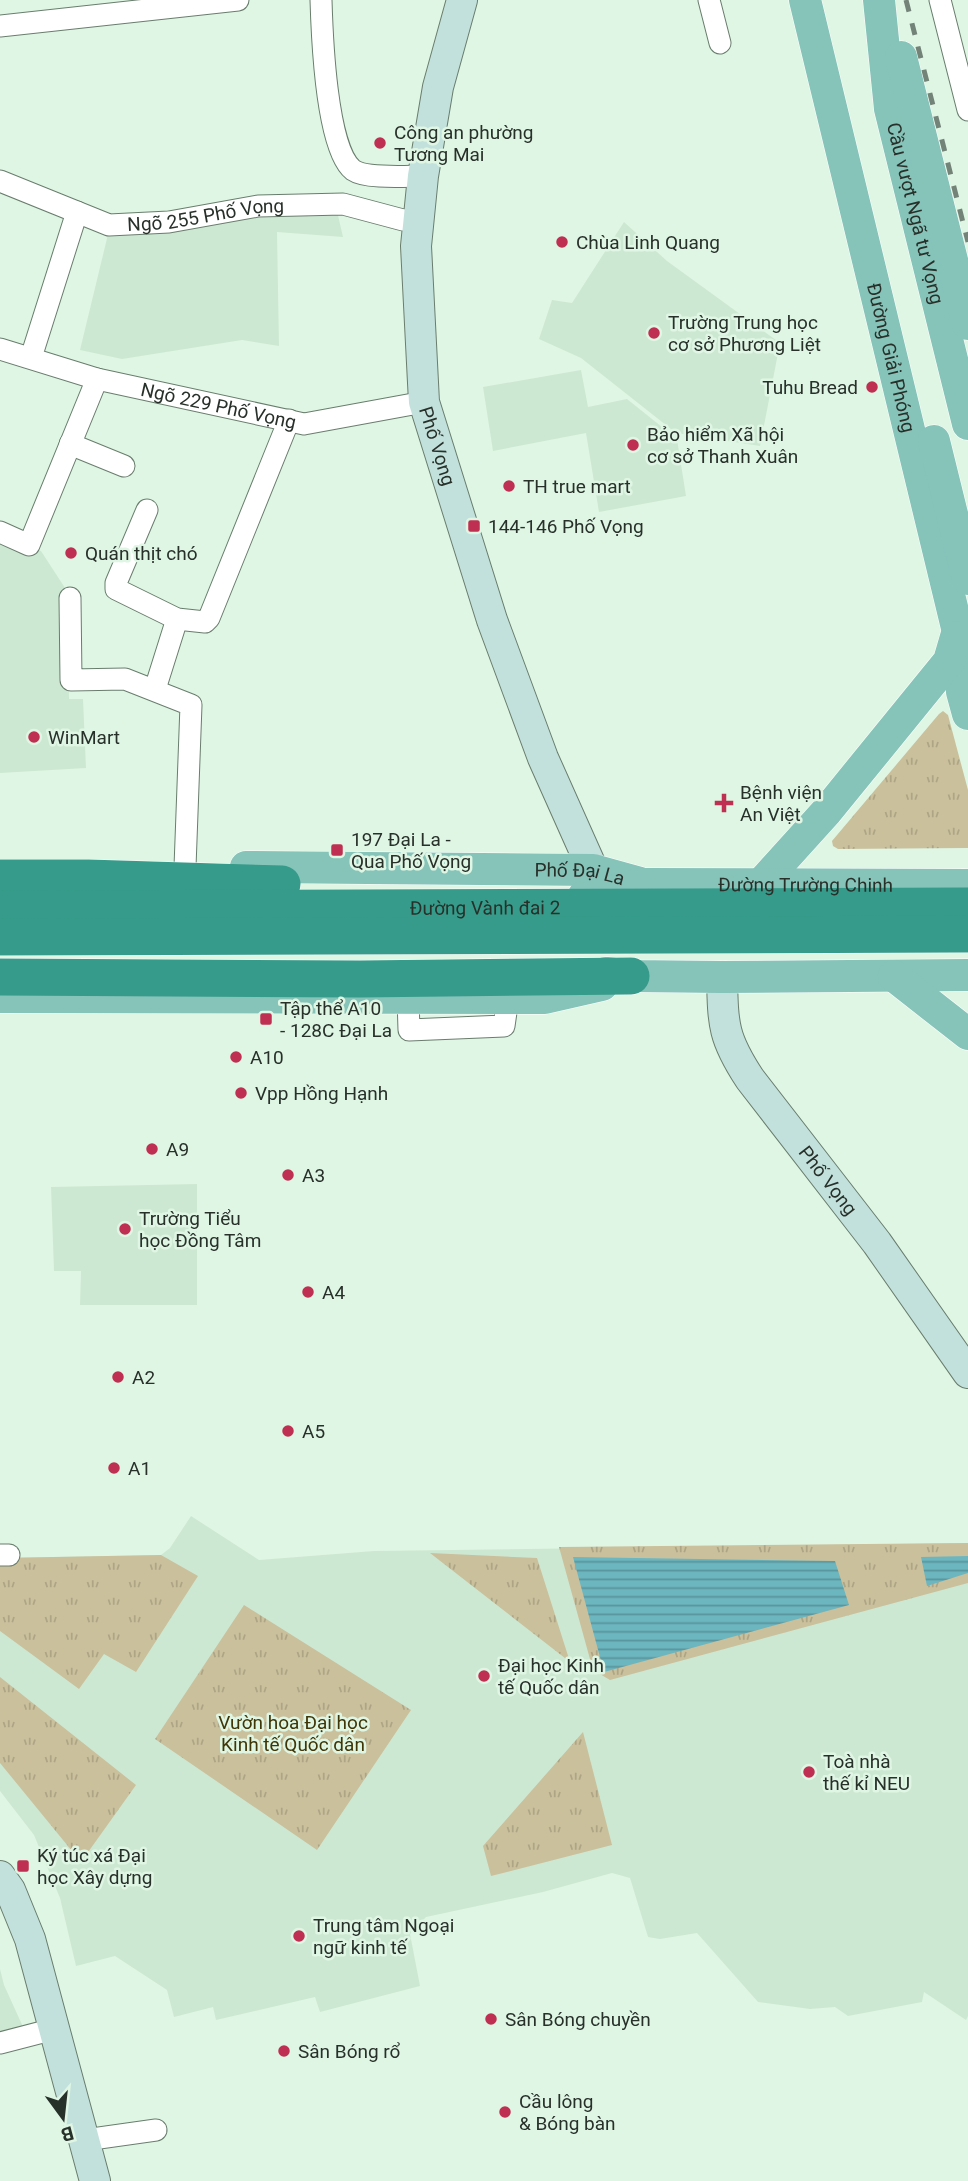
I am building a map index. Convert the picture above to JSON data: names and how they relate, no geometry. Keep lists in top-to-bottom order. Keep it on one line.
{"streets":{"highway":["Đường Vành đai 2"],"main road":["Cầu vượt Ngã tư Vọng","Đường Giải Phóng","Phố Đại La","Đường Trường Chinh"],"street":["Ngõ 255 Phố Vọng","Ngõ 229 Phố Vọng","Phố Vọng"]},"crossings":[["Cầu vượt Ngã tư Vọng","Đường Giải Phóng"],["Ngõ 255 Phố Vọng","Phố Vọng"],["Ngõ 229 Phố Vọng","Phố Vọng"],["Phố Vọng","Phố Đại La"],["Phố Đại La","Đường Trường Chinh"]],"parks":["Vườn hoa Đại học Kinh tế Quốc dân"],"places":{"other":["Công an phường Tương Mai","Chùa Linh Quang","Trường Trung học cơ sở Phương Liệt","Tuhu Bread","Bảo hiểm Xã hội cơ sở Thanh Xuân","TH true mart","Quán thịt chó","WinMart","A10","Vpp Hồng Hạnh","A9","A3","Trường Tiểu học Đồng Tâm","A4","A2","A5","A1","Đại học Kinh tế Quốc dân","Toà nhà thế kỉ NEU","Trung tâm Ngoại ngữ kinh tế","Sân Bóng chuyền","Sân Bóng rổ","Cầu lông & Bóng bàn"],"transit":["144-146 Phố Vọng","197 Đại La - Qua Phố Vọng","Tập thể A10 - 128C Đại La","Ký túc xá Đại học Xây dựng"],"health":["Bệnh viện An Việt"]},"north":"bottom"}
